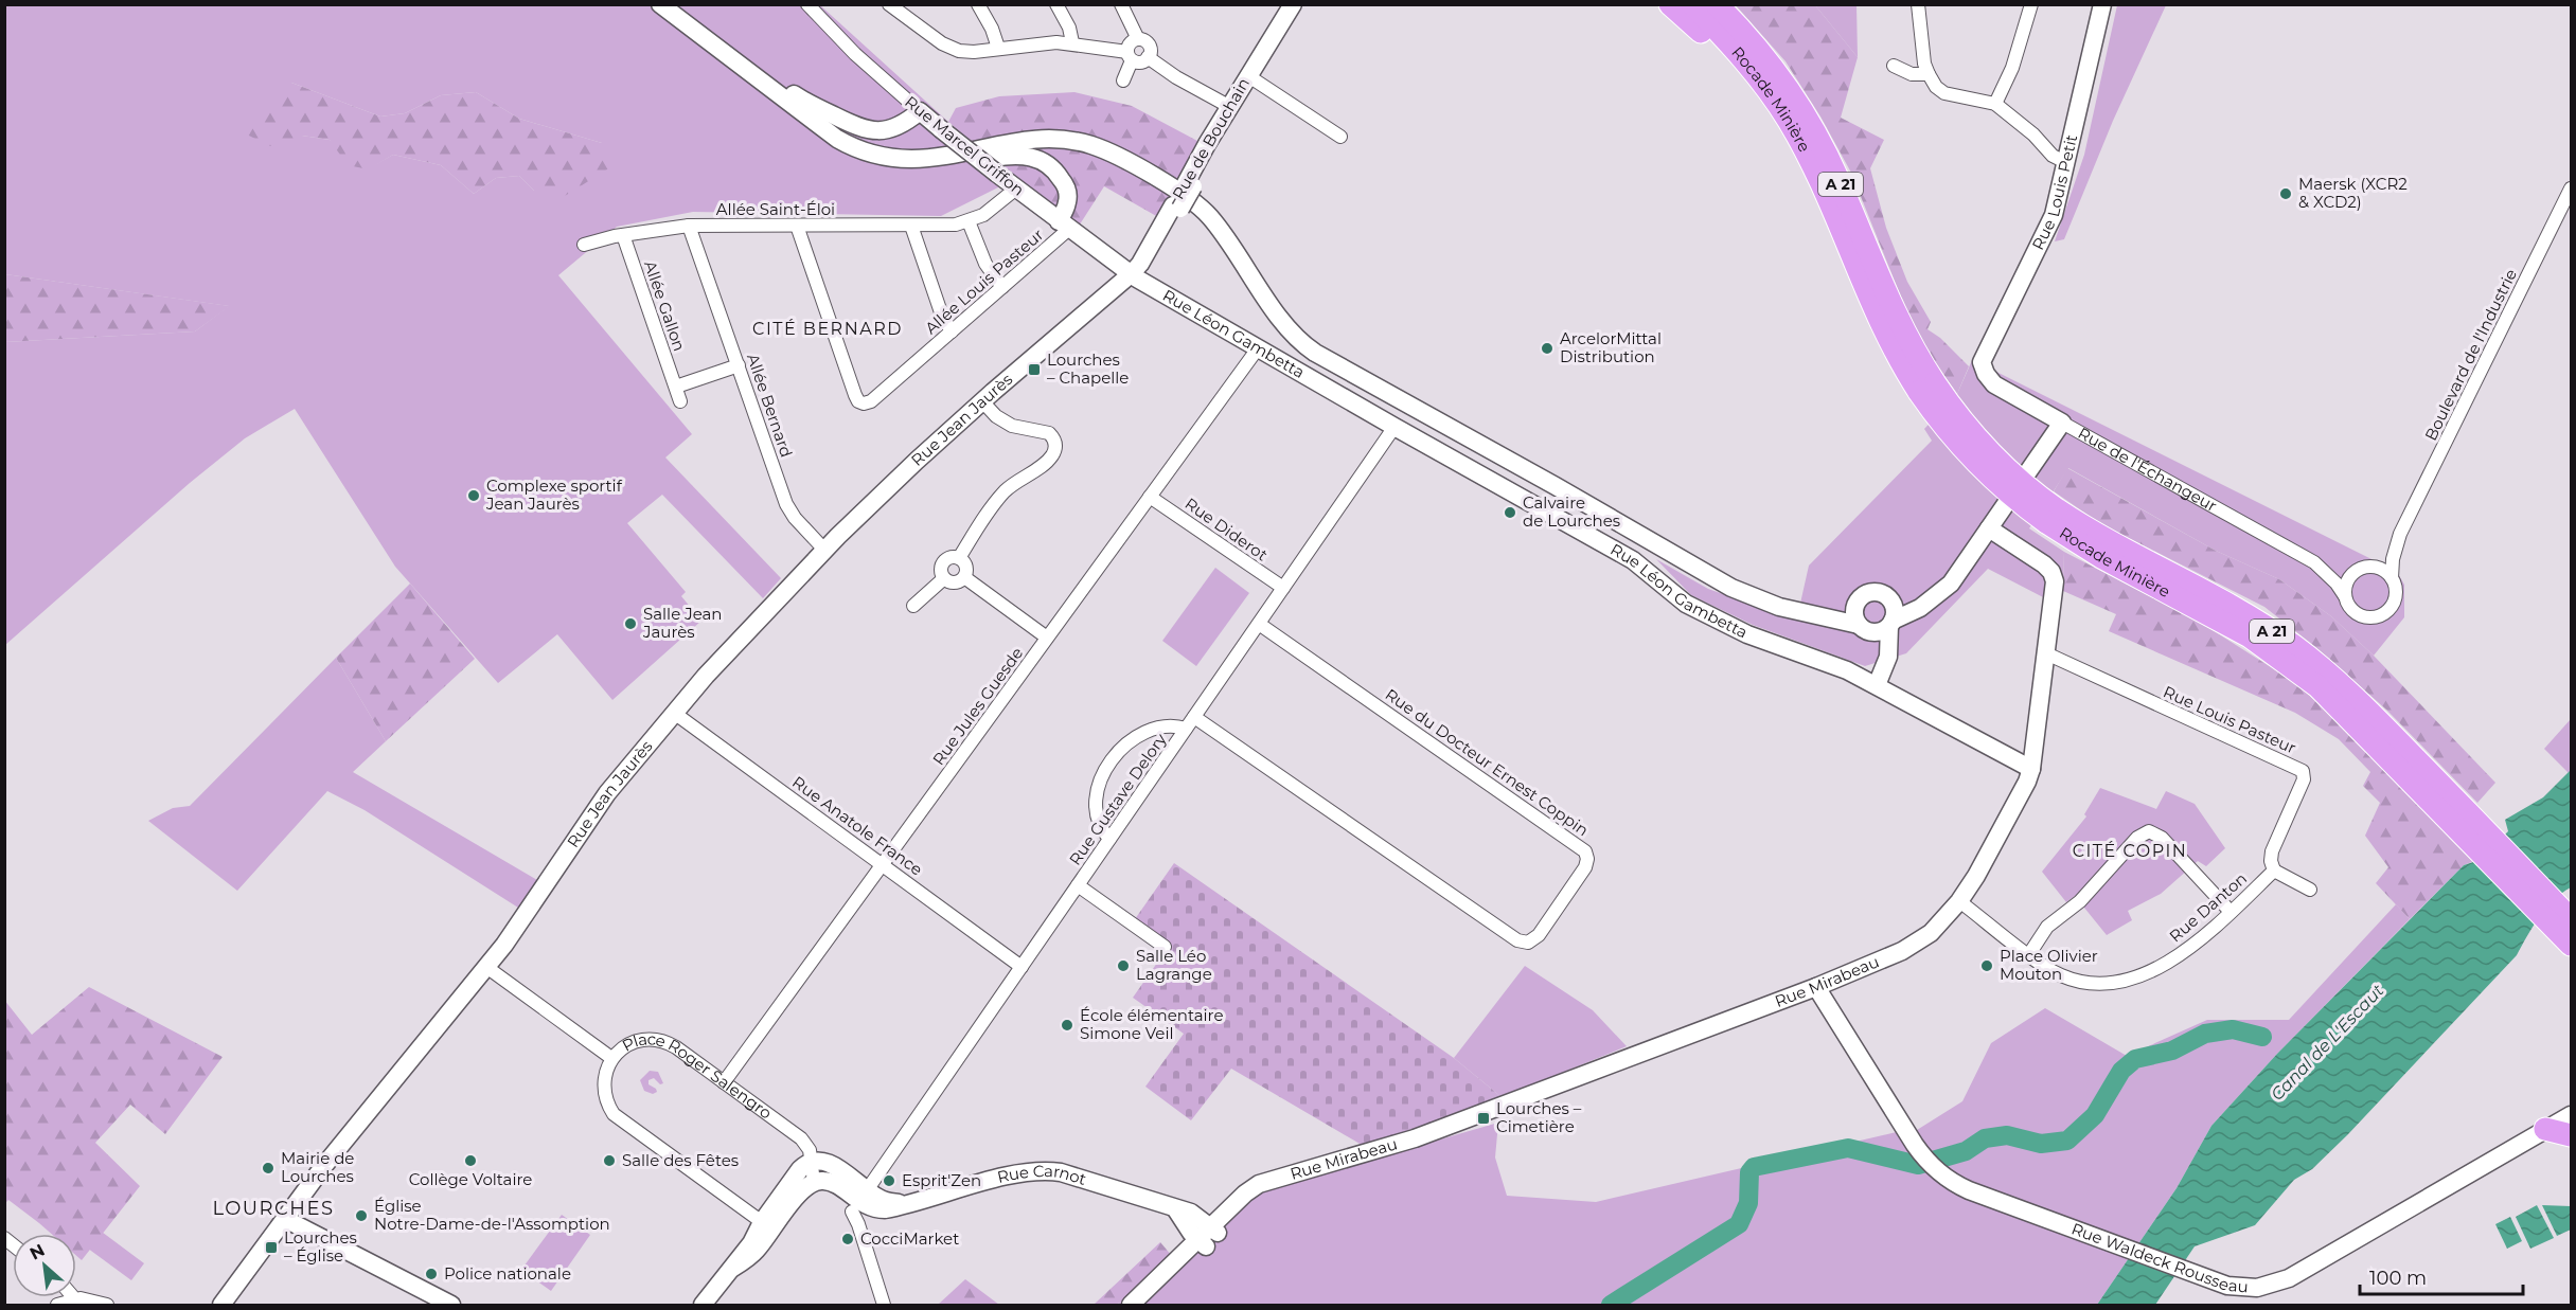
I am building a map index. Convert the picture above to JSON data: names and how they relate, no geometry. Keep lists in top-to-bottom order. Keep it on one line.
{"streets":{"highway":["Rocade Minière","A 21"],"street":["Rue de Bouchain","Rue Marcel Griffon","Rue Louis Petit","Allée Saint-Éloi","Allée Louis Pasteur","Allée Gallon","Rue Léon Gambetta","Boulevard de l'Industrie","Allée Bernard","Rue Jean Jaurès","Rue de l'Échangeur","Rue Diderot","Rue Jules Guesde","Rue Louis Pasteur","Rue du Docteur Ernest Coppin","Rue Gustave Delory","Rue Anatole France","Rue Danton","Rue Mirabeau","Place Roger Salengro","Rue Carnot","Rue Waldeck Rousseau"]},"crossings":[["Rue de Bouchain","Rue Marcel Griffon"],["Rue de Bouchain","Rue Léon Gambetta"],["Rue de Bouchain","Rue Jean Jaurès"],["Rue Marcel Griffon","Allée Saint-Éloi"],["Rue Marcel Griffon","Allée Louis Pasteur"],["Rue Marcel Griffon","Rue Léon Gambetta"],["Rue Marcel Griffon","Rue Jean Jaurès"],["Rue Louis Petit","Rue de l'Échangeur"],["Allée Saint-Éloi","Allée Louis Pasteur"],["Allée Saint-Éloi","Allée Gallon"],["Allée Saint-Éloi","Allée Bernard"],["Rue Léon Gambetta","Rue Jean Jaurès"],["Rue Léon Gambetta","Rue Jules Guesde"],["Rue Léon Gambetta","Rue Gustave Delory"],["Rue Léon Gambetta","Rue Mirabeau"],["Boulevard de l'Industrie","Rue de l'Échangeur"],["Allée Bernard","Rue Jean Jaurès"],["Rue Jean Jaurès","Rue Anatole France"],["Rue Diderot","Rue Jules Guesde"],["Rue Diderot","Rue Gustave Delory"],["Rue Jules Guesde","Rue Anatole France"],["Rue Jules Guesde","Place Roger Salengro"],["Rue Louis Pasteur","Rue Danton"],["Rue Louis Pasteur","Rue Mirabeau"],["Rue du Docteur Ernest Coppin","Rue Gustave Delory"],["Rue Gustave Delory","Rue Anatole France"],["Rue Gustave Delory","Rue Carnot"],["Rue Danton","Rue Mirabeau"],["Rue Mirabeau","Rue Carnot"],["Rue Mirabeau","Rue Waldeck Rousseau"],["Place Roger Salengro","Rue Carnot"]],"districts":["CITÉ BERNARD","CITÉ COPIN","LOURCHES"],"water":["Canal de L'Escaut"],"places":{"other":["Maersk (XCR2 & XCD2)","ArcelorMittal Distribution","Complexe sportif Jean Jaurès","Calvaire de Lourches","Salle Jean Jaurès","Salle Léo Lagrange","Place Olivier Mouton","École élémentaire Simone Veil","Collège Voltaire","Salle des Fêtes","Mairie de Lourches","Esprit'Zen","Église Notre-Dame-de-l'Assomption","CocciMarket","Police nationale"],"transit":["Lourches – Chapelle","Lourches – Cimetière","Lourches – Église"]},"scale_bar":"100 m","north":"top left"}
